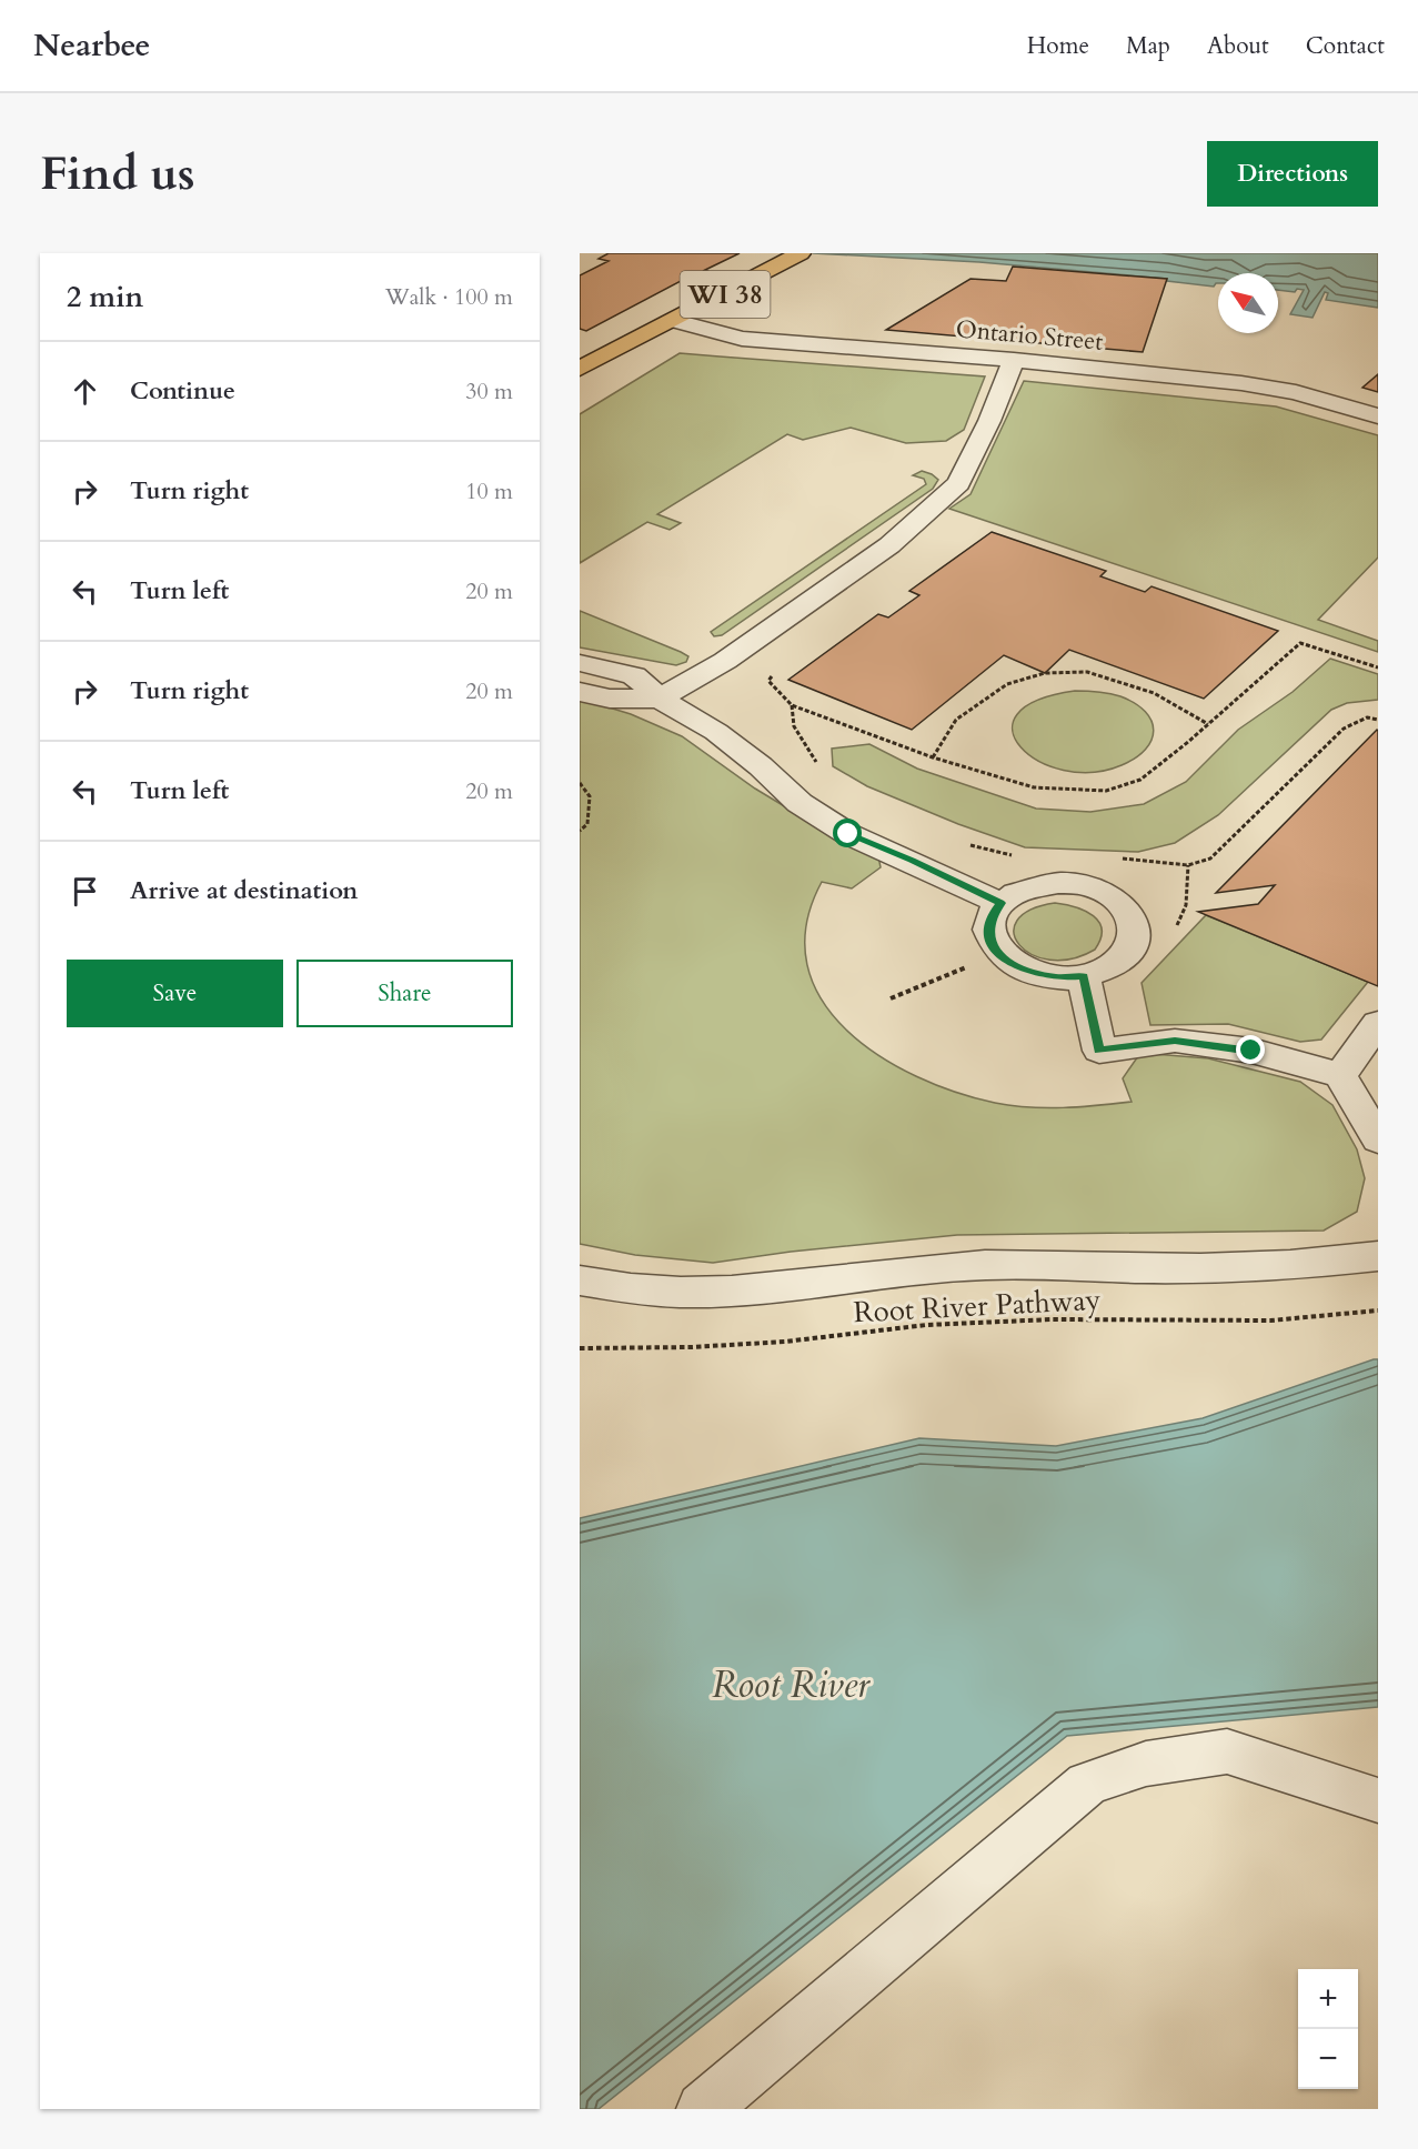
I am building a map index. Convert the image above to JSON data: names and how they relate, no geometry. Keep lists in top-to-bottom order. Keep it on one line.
{"streets":{"main road":["WI 38"],"street":["Ontario Street"],"path":["Root River Pathway"]},"crossings":[["WI 38","Ontario Street"]],"water":["Root River"],"north":"top left","page":{"header":"Nearbee","nav":["Home","Map","About","Contact"],"buttons":["Directions",["Save","Share"]],"title":"Find us","heading":["2 min","Walk · 100 m"],"list":[["Continue","30 m"],["Turn right","10 m"],["Turn left","20 m"],["Turn right","20 m"],["Turn left","20 m"],"Arrive at destination"],"map_buttons":["+","−"]}}
